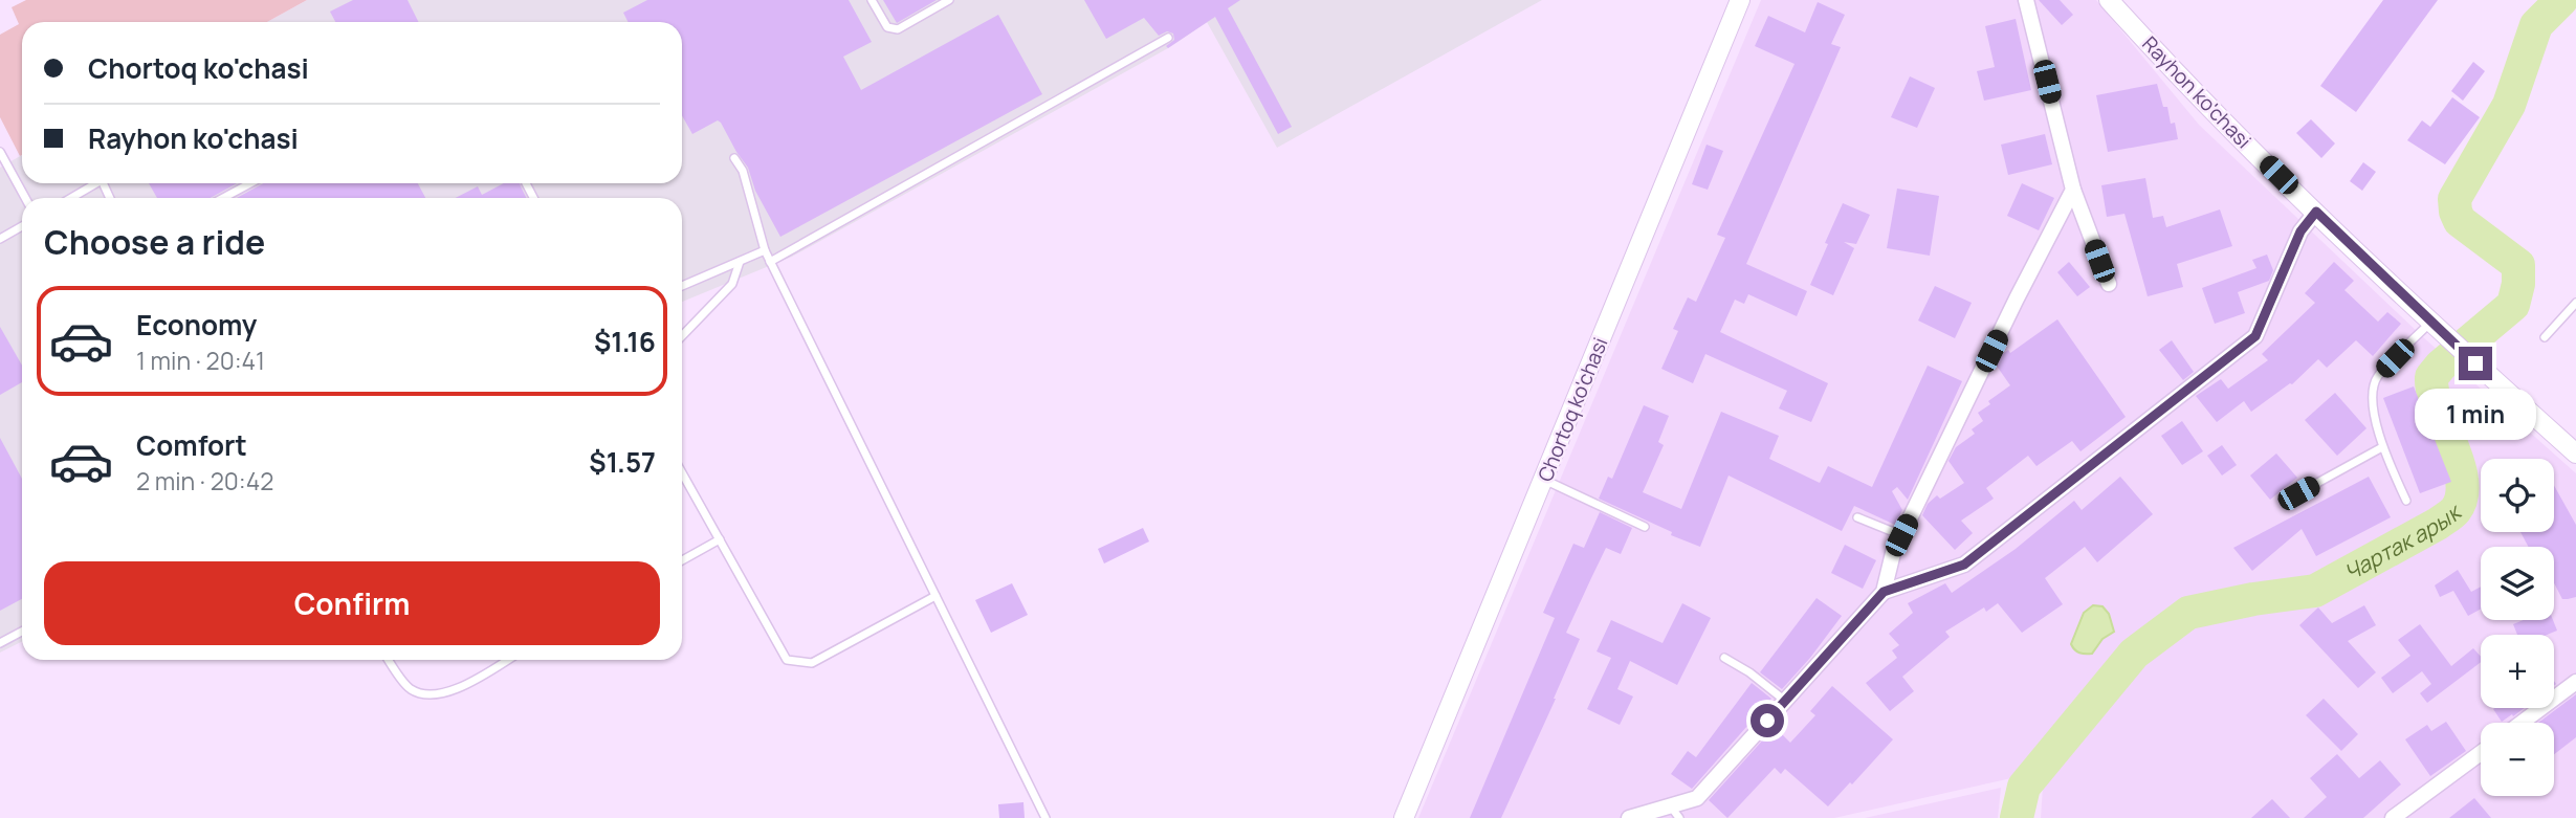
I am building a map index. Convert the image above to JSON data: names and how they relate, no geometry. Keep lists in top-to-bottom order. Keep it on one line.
{"streets":{"street":["Rayhon ko'chasi","Chortoq ko'chasi"]},"water":["Чартак арык"],"page":{"banner":["Chortoq ko'chasi","Rayhon ko'chasi"],"heading":"Choose a ride","list":[{"name":"Economy","note":"1 min · 20:41","value":"$1.16"},{"name":"Comfort","note":"2 min · 20:42","value":"$1.57"}],"bubble":"1 min","map_buttons":["+","−"],"buttons":"Confirm"}}
